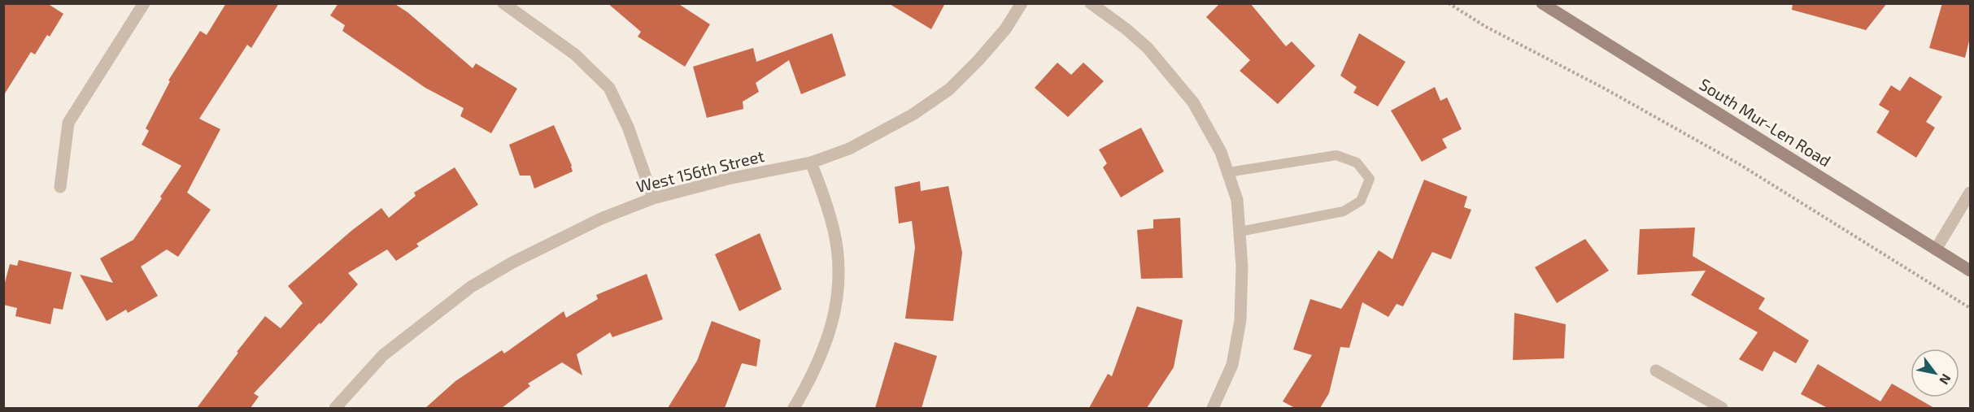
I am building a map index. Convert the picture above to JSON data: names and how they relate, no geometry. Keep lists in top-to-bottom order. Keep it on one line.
{"streets":{"main road":["South Mur-Len Road"],"street":["West 156th Street"]},"north":"bottom right"}
